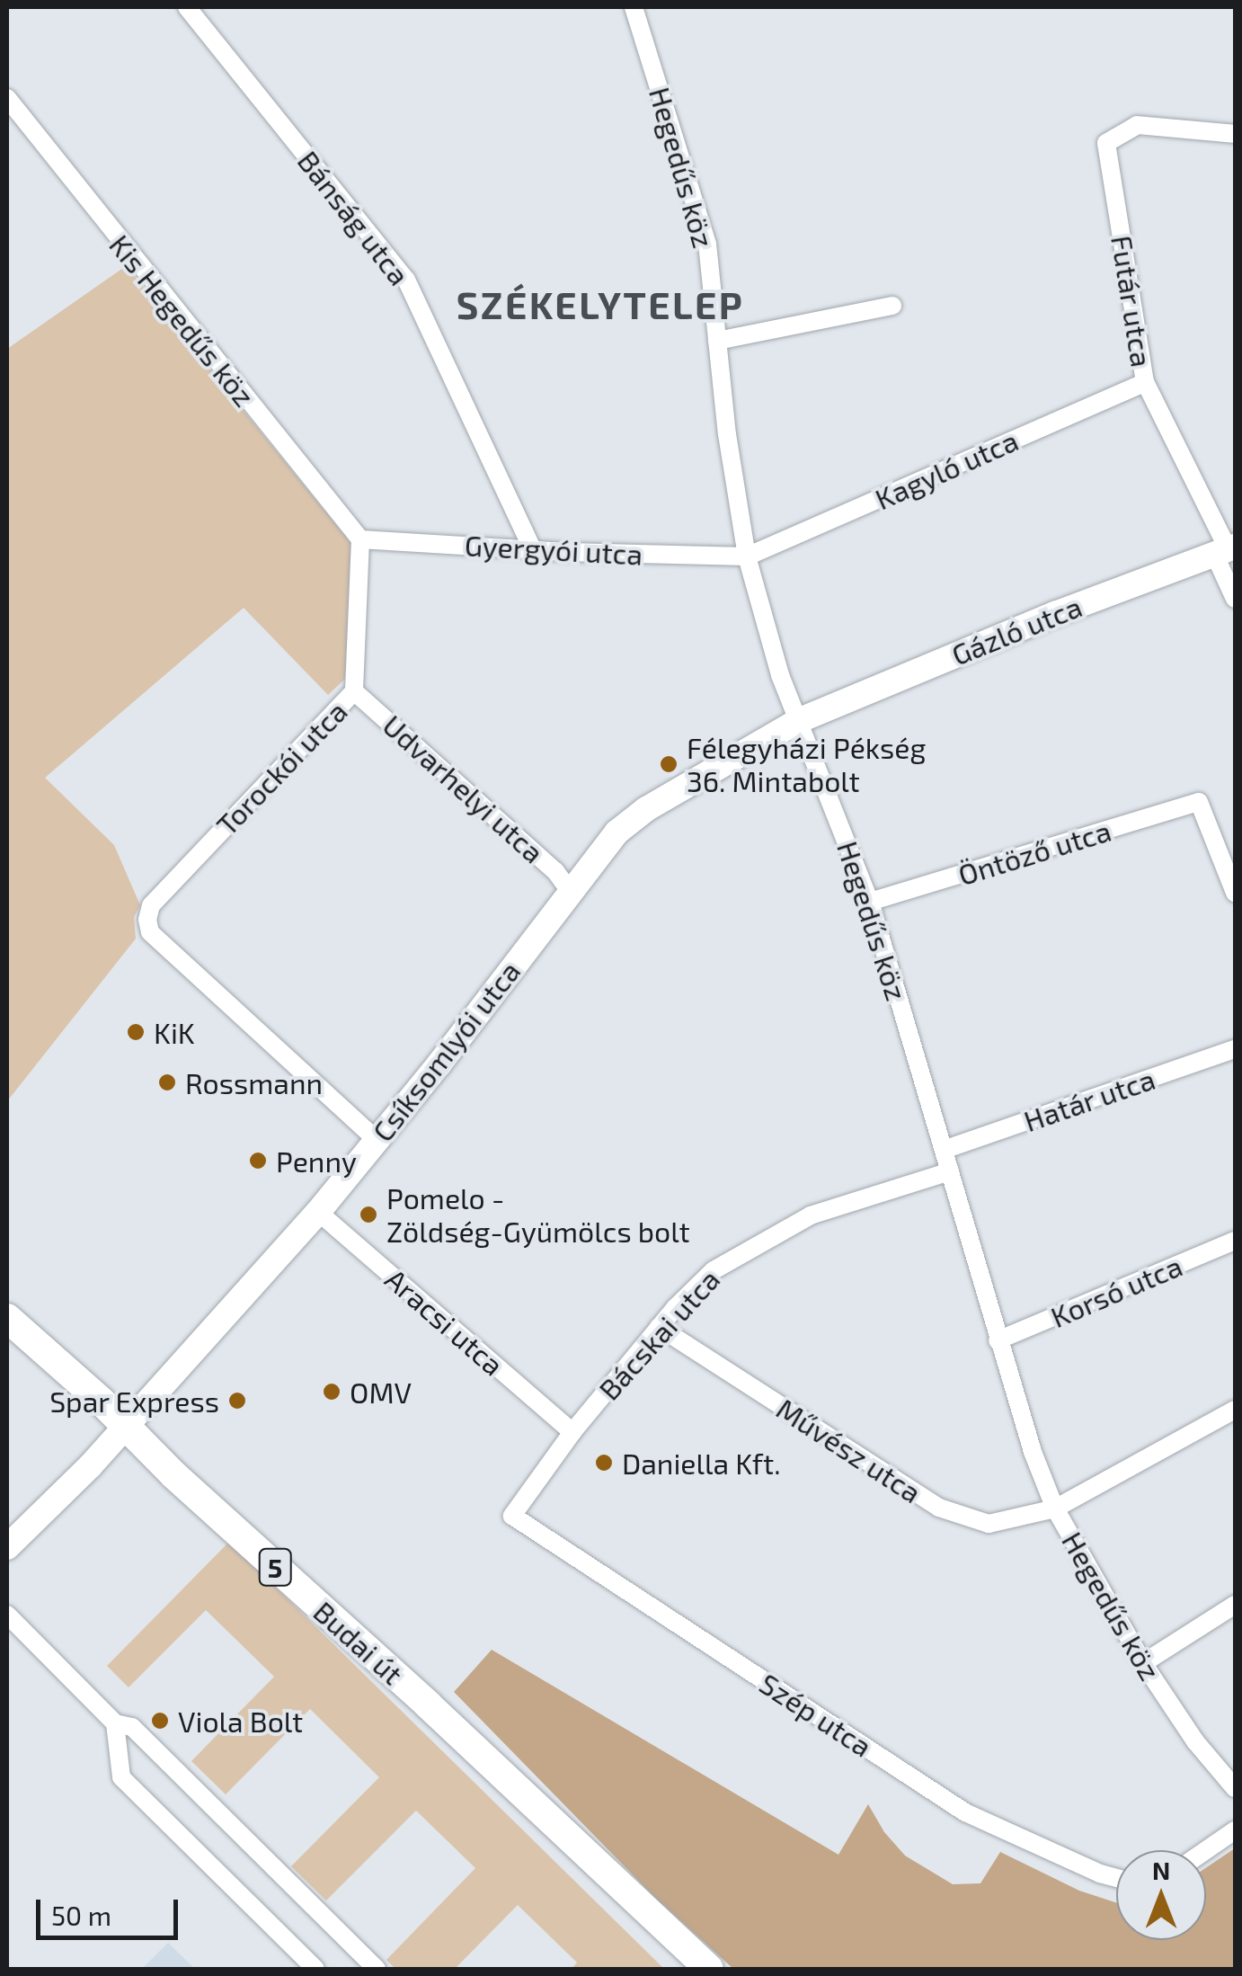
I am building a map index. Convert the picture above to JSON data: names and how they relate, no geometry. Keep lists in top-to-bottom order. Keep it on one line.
{"streets":{"main road":["5","Budai út"],"street":["Hegedűs köz","Bánság utca","Futár utca","Kis Hegedűs köz","Kagyló utca","Gyergyói utca","Gázló utca","Torockói utca","Udvarhelyi utca","Öntöző utca","Csíksomlyói utca","Határ utca","Korsó utca","Aracsi utca","Bácskai utca","Művész utca","Szép utca"]},"crossings":[["Hegedűs köz","Kagyló utca"],["Hegedűs köz","Gyergyói utca"],["Hegedűs köz","Gázló utca"],["Hegedűs köz","Öntöző utca"],["Hegedűs köz","Csíksomlyói utca"],["Hegedűs köz","Határ utca"],["Hegedűs köz","Korsó utca"],["Hegedűs köz","Bácskai utca"],["Hegedűs köz","Művész utca"],["Bánság utca","Gyergyói utca"],["Futár utca","Kagyló utca"],["Futár utca","Gázló utca"],["Kis Hegedűs köz","Gyergyói utca"],["Kis Hegedűs köz","Torockói utca"],["Kagyló utca","Gyergyói utca"],["Gyergyói utca","Torockói utca"],["Gázló utca","Csíksomlyói utca"],["Torockói utca","Udvarhelyi utca"],["Torockói utca","Csíksomlyói utca"],["Udvarhelyi utca","Csíksomlyói utca"],["Csíksomlyói utca","Aracsi utca"],["Csíksomlyói utca","Budai út"],["Aracsi utca","Bácskai utca"],["Bácskai utca","Művész utca"],["Bácskai utca","Szép utca"]],"districts":["SZÉKELYTELEP"],"places":["Félegyházi Pékség 36. Mintabolt","KiK","Rossmann","Penny","Pomelo - Zöldség-Gyümölcs bolt","OMV","Spar Express","Daniella Kft.","Viola Bolt"],"scale_bar":"50 m","north":"top"}
